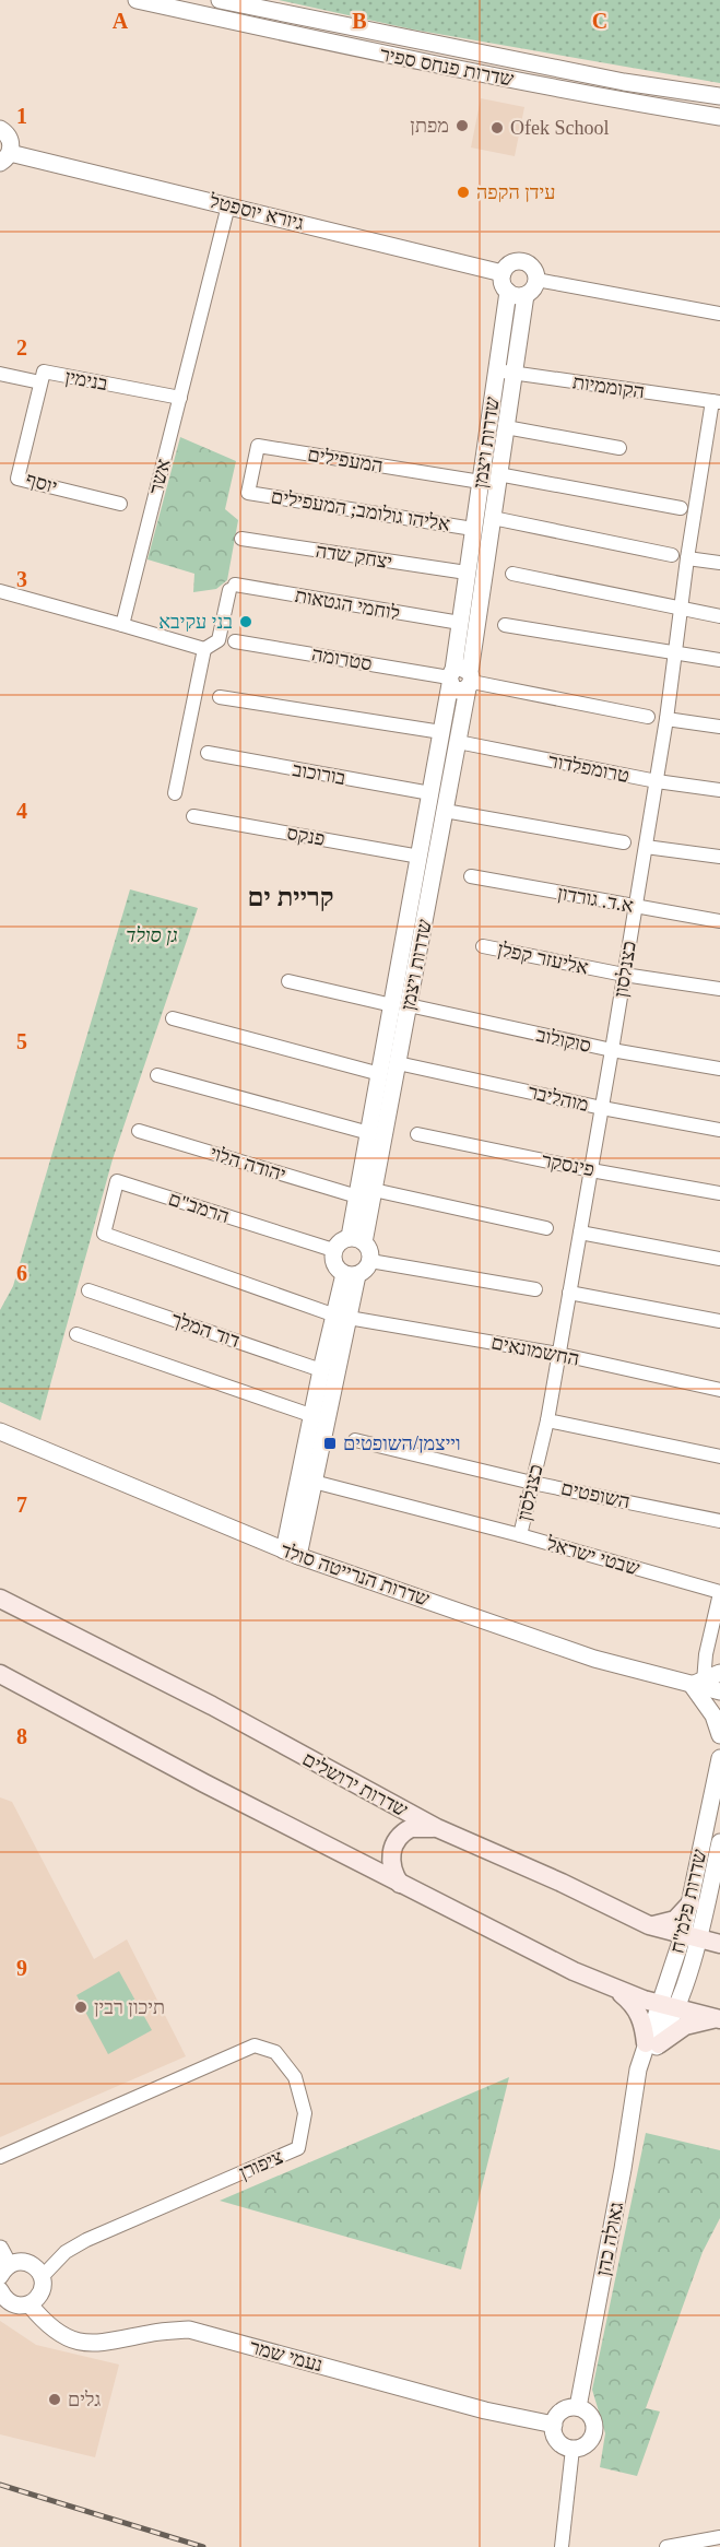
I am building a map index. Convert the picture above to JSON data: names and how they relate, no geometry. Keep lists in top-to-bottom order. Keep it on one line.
{"streets":{"main road":["שדרות ירושלים"],"street":["שדרות פנחס ספיר","גיורא יוספטל","בנימין","הקוממיות","שדרות ויצמן","המעפילים","אשר","יוסף","אליהו גולומב; המעפילים","יצחק שדה","לוחמי הגטאות","סטרומה","טרומפלדור","בורוכוב","פנקס","א.ד. גורדון","אליעזר קפלן","כצנלסון","סוקולוב","מוהליבר","יהודה הלוי","פינסקר","הרמב\"ם","דוד המלך","החשמונאים","השופטים","שבטי ישראל","שדרות הנרייטה סולד","שדרות פלמ\"ח","ציפורן","גאולה כהן","נעמי שמר"]},"crossings":[["גיורא יוספטל","שדרות ויצמן"],["גיורא יוספטל","אשר"],["בנימין","אשר"],["בנימין","יוסף"],["הקוממיות","שדרות ויצמן"],["הקוממיות","כצנלסון"],["שדרות ויצמן","המעפילים"],["שדרות ויצמן","אליהו גולומב; המעפילים"],["שדרות ויצמן","יצחק שדה"],["שדרות ויצמן","לוחמי הגטאות"],["שדרות ויצמן","סטרומה"],["שדרות ויצמן","טרומפלדור"],["שדרות ויצמן","בורוכוב"],["שדרות ויצמן","פנקס"],["שדרות ויצמן","סוקולוב"],["שדרות ויצמן","מוהליבר"],["שדרות ויצמן","יהודה הלוי"],["שדרות ויצמן","הרמב\"ם"],["המעפילים","אליהו גולומב; המעפילים"],["טרומפלדור","כצנלסון"],["א.ד. גורדון","כצנלסון"],["אליעזר קפלן","כצנלסון"],["כצנלסון","סוקולוב"],["כצנלסון","מוהליבר"],["כצנלסון","פינסקר"],["כצנלסון","החשמונאים"],["כצנלסון","השופטים"],["כצנלסון","שבטי ישראל"],["הרמב\"ם","החשמונאים"],["שבטי ישראל","שדרות הנרייטה סולד"],["שדרות ירושלים","שדרות פלמ\"ח"],["שדרות פלמ\"ח","גאולה כהן"],["גאולה כהן","נעמי שמר"]],"districts":["קריית ים"],"parks":["גן סולד"],"places":{"other":["מפתן","Ofek School","עידן הקפה","בני עקיבא","תיכון רבין","גלים"],"transit":["וייצמן/השופטים"]},"grid":{"columns":["A","B","C"],"rows":["1","2","3","4","5","6","7","8","9"]}}
